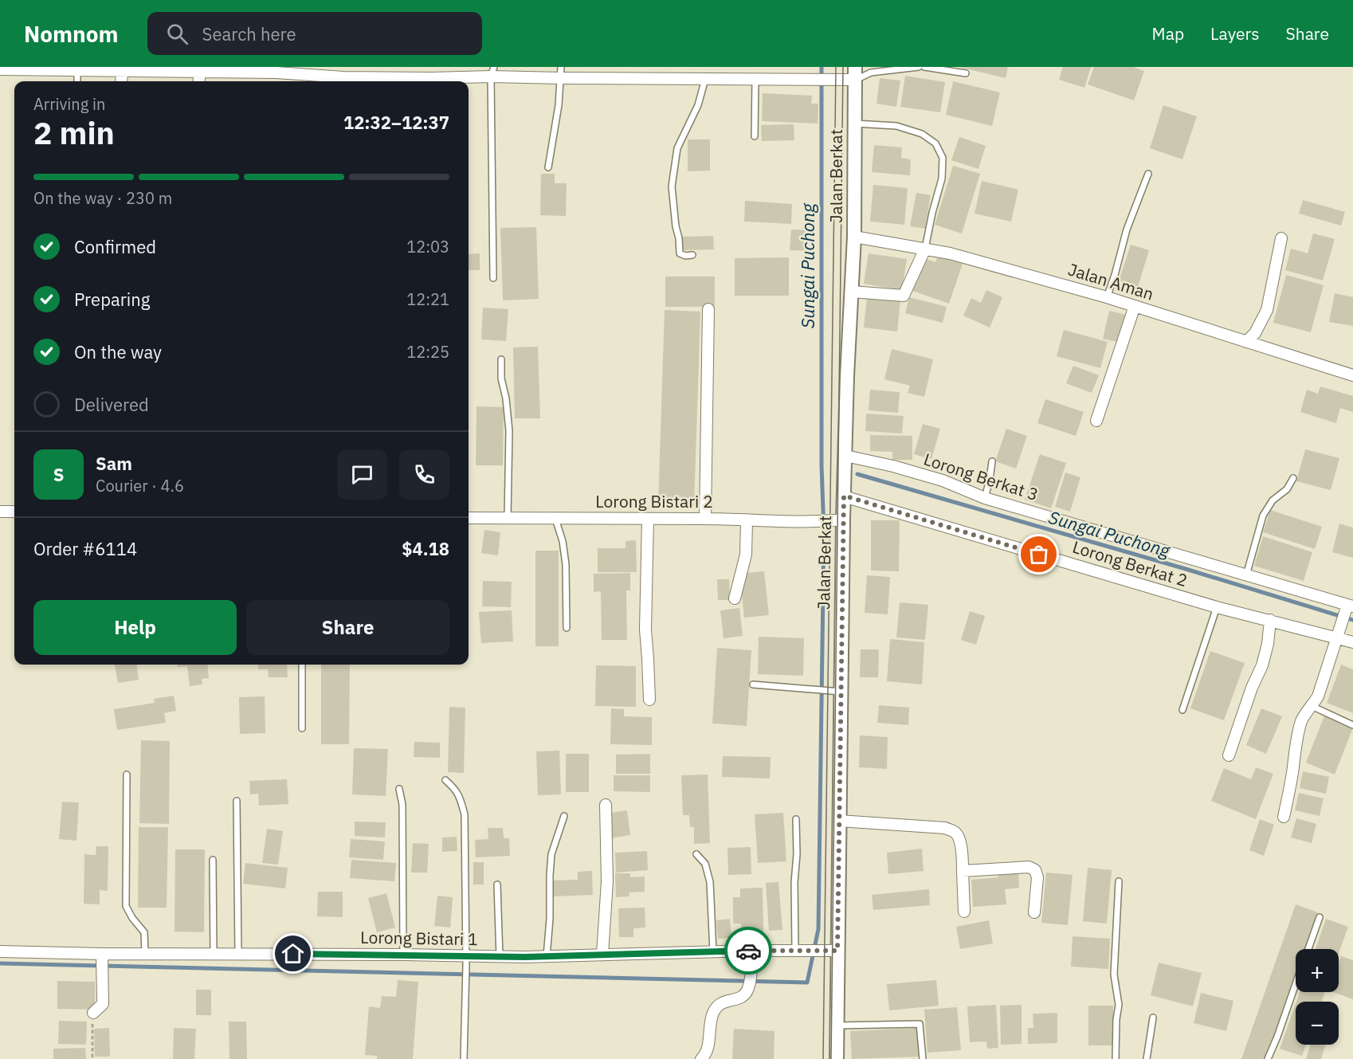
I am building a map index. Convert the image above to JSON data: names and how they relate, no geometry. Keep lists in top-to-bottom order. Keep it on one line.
{"streets":{"street":["Jalan Berkat","Jalan Aman","Lorong Berkat 3","Lorong Bistari 2","Lorong Berkat 2","Lorong Bistari 1"]},"crossings":[["Jalan Berkat","Jalan Aman"],["Jalan Berkat","Lorong Berkat 3"],["Jalan Berkat","Lorong Bistari 2"],["Jalan Berkat","Lorong Berkat 2"],["Jalan Berkat","Lorong Bistari 1"]],"water":["Sungai Puchong"],"page":{"header":"Nomnom","search":"Search here","nav":["Map","Layers","Share"],"heading":["2 min","Arriving in","12:32–12:37"],"panel":["Sam","Courier · 4.6","Order #6114","$4.18"],"bar":"On the way · 230 m","list":[["Confirmed","12:03"],["Preparing","12:21"],["On the way","12:25"],"Delivered"],"round":"S","buttons":["Help","Share"],"map_buttons":["+","−"]}}
